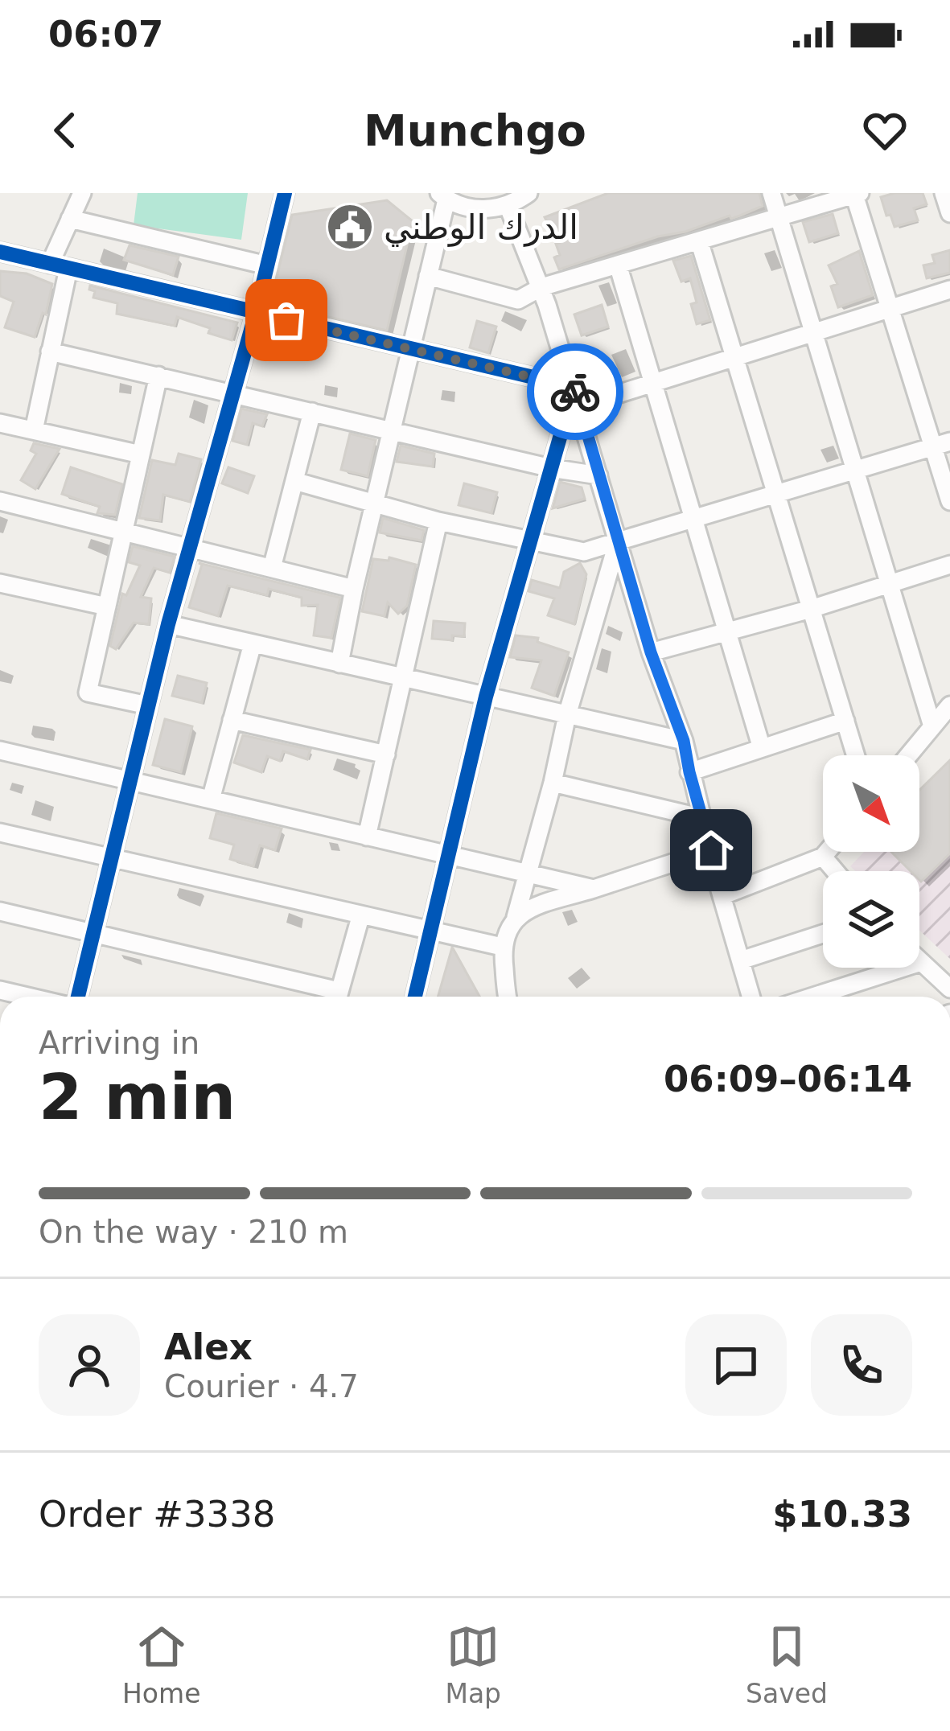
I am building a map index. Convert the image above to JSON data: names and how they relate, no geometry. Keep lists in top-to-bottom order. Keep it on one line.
{"places":{"public building":["الدرك الوطني"]},"north":"bottom right","page":{"status":"06:07","header":"Munchgo","heading":["2 min","Arriving in","06:09–06:14"],"panel":["Alex","Courier · 4.7","Order #3338","$10.33"],"bar":"On the way · 210 m","tabs":["Home","Map","Saved"]}}
